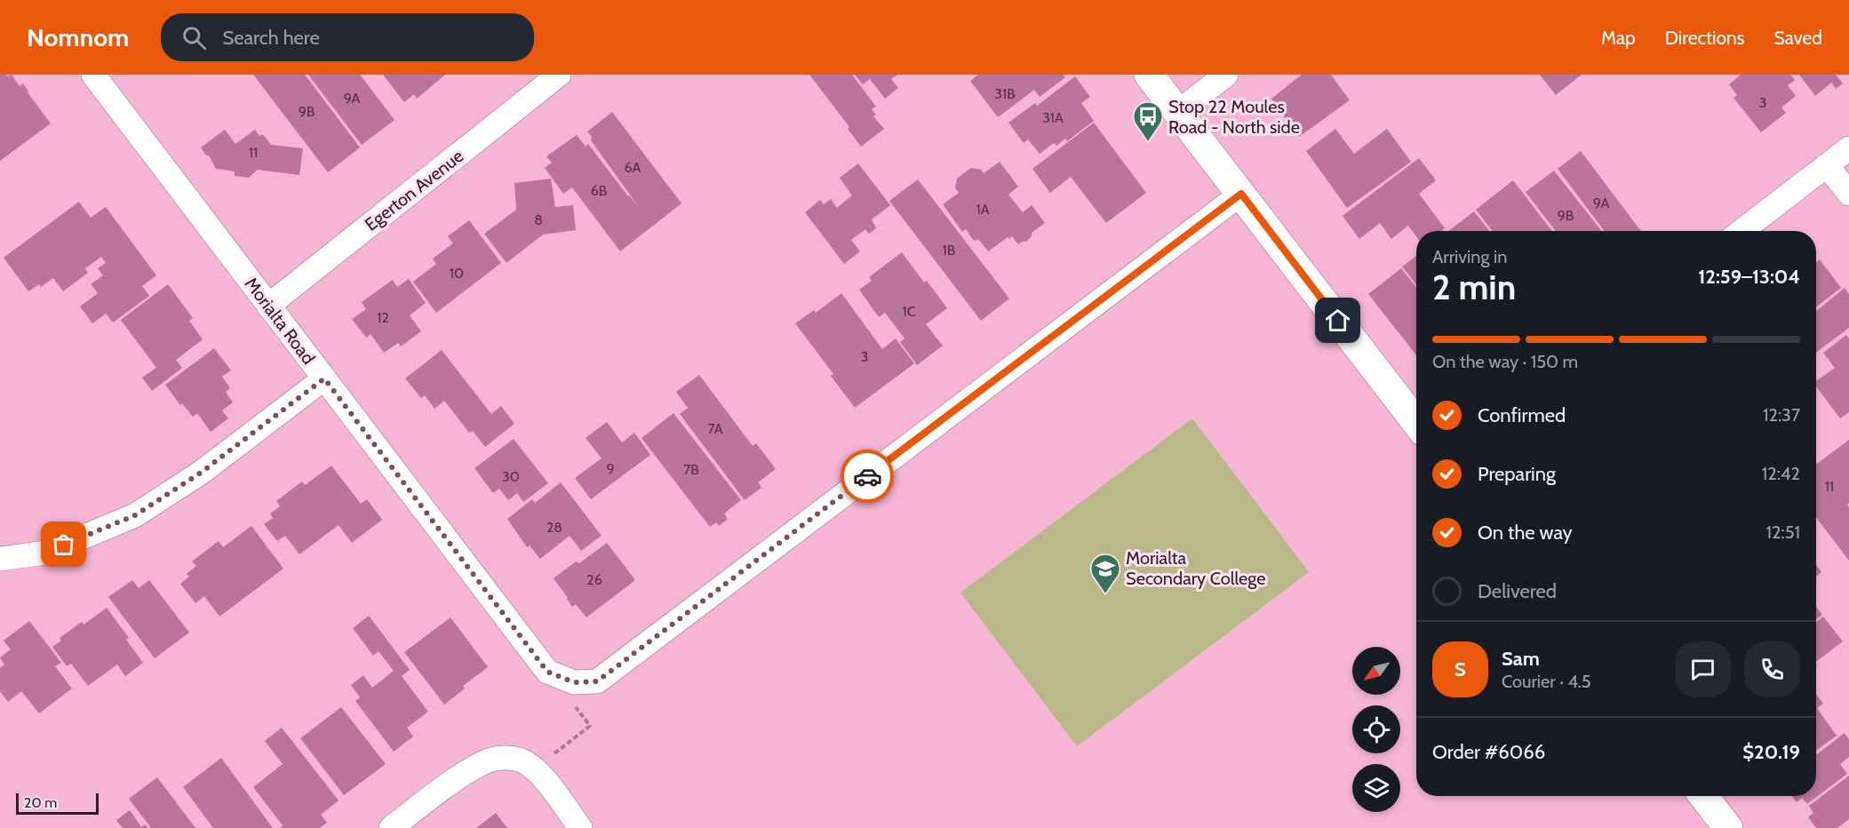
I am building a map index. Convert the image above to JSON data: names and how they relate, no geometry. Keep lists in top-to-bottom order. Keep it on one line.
{"streets":{"street":["Egerton Avenue","Morialta Road"]},"crossings":[["Egerton Avenue","Morialta Road"]],"places":{"bus stop":["Stop 22 Moules Road - North side"],"school or university":["Morialta Secondary College"]},"house_numbers":["31B","9A","3","9B","31A","11","6A","6B","9A","1A","9B","8","1B","10","1C","12","3","7A","9","7B","30","11","28","26"],"scale_bar":"20 m","north":"bottom left","page":{"header":"Nomnom","search":"Search here","nav":["Map","Directions","Saved"],"heading":["2 min","Arriving in","12:59–13:04"],"panel":["Sam","Courier · 4.5","Order #6066","$20.19"],"bar":"On the way · 150 m","list":[["Confirmed","12:37"],["Preparing","12:42"],["On the way","12:51"],"Delivered"],"round":"S","scale":"20 m"}}
